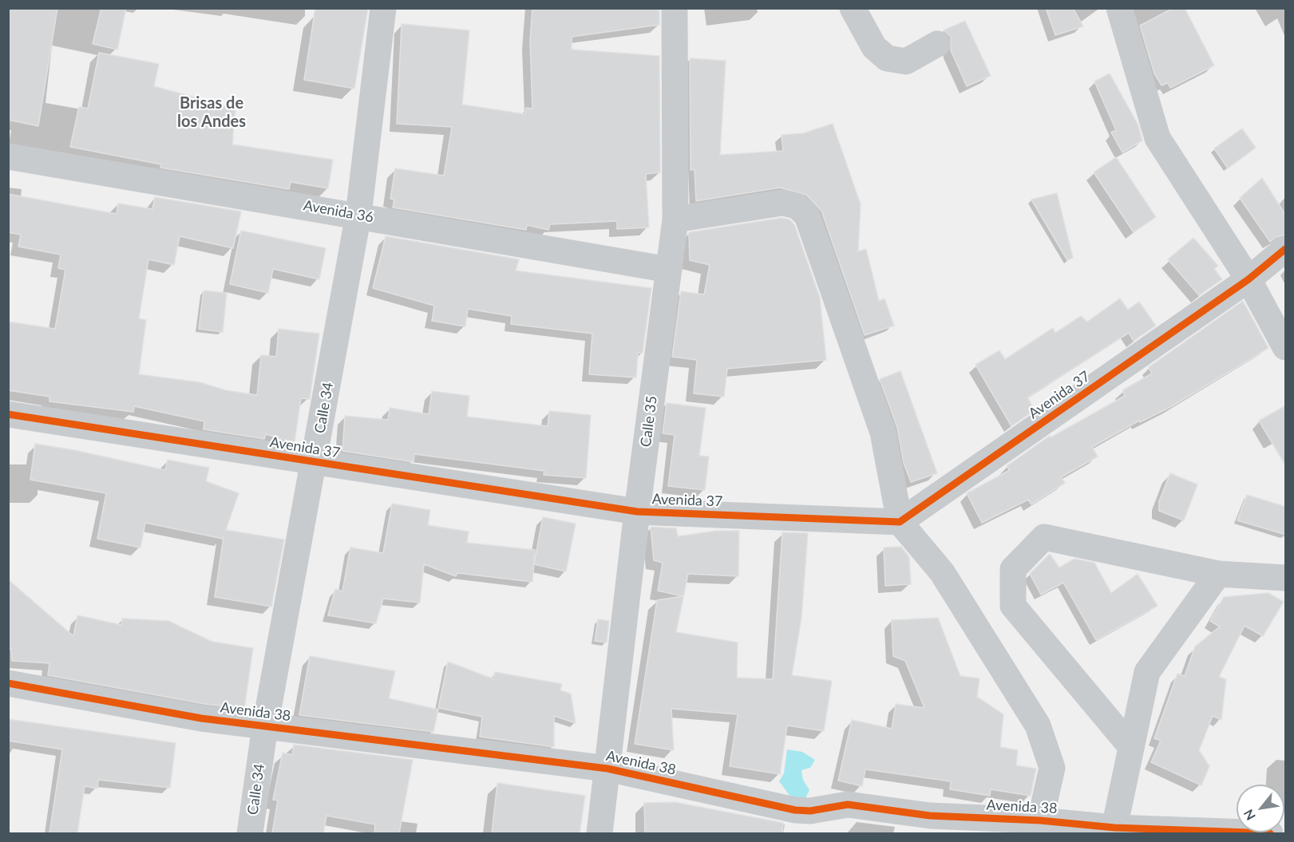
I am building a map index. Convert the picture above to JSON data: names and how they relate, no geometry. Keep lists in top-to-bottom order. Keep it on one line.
{"streets":{"street":["Avenida 36","Avenida 37","Calle 34","Calle 35","Avenida 38"]},"crossings":[["Avenida 36","Calle 34"],["Avenida 36","Calle 35"],["Avenida 37","Calle 34"],["Avenida 37","Calle 35"],["Calle 34","Avenida 38"],["Calle 35","Avenida 38"]],"districts":["Brisas de los Andes"],"north":"bottom left"}
